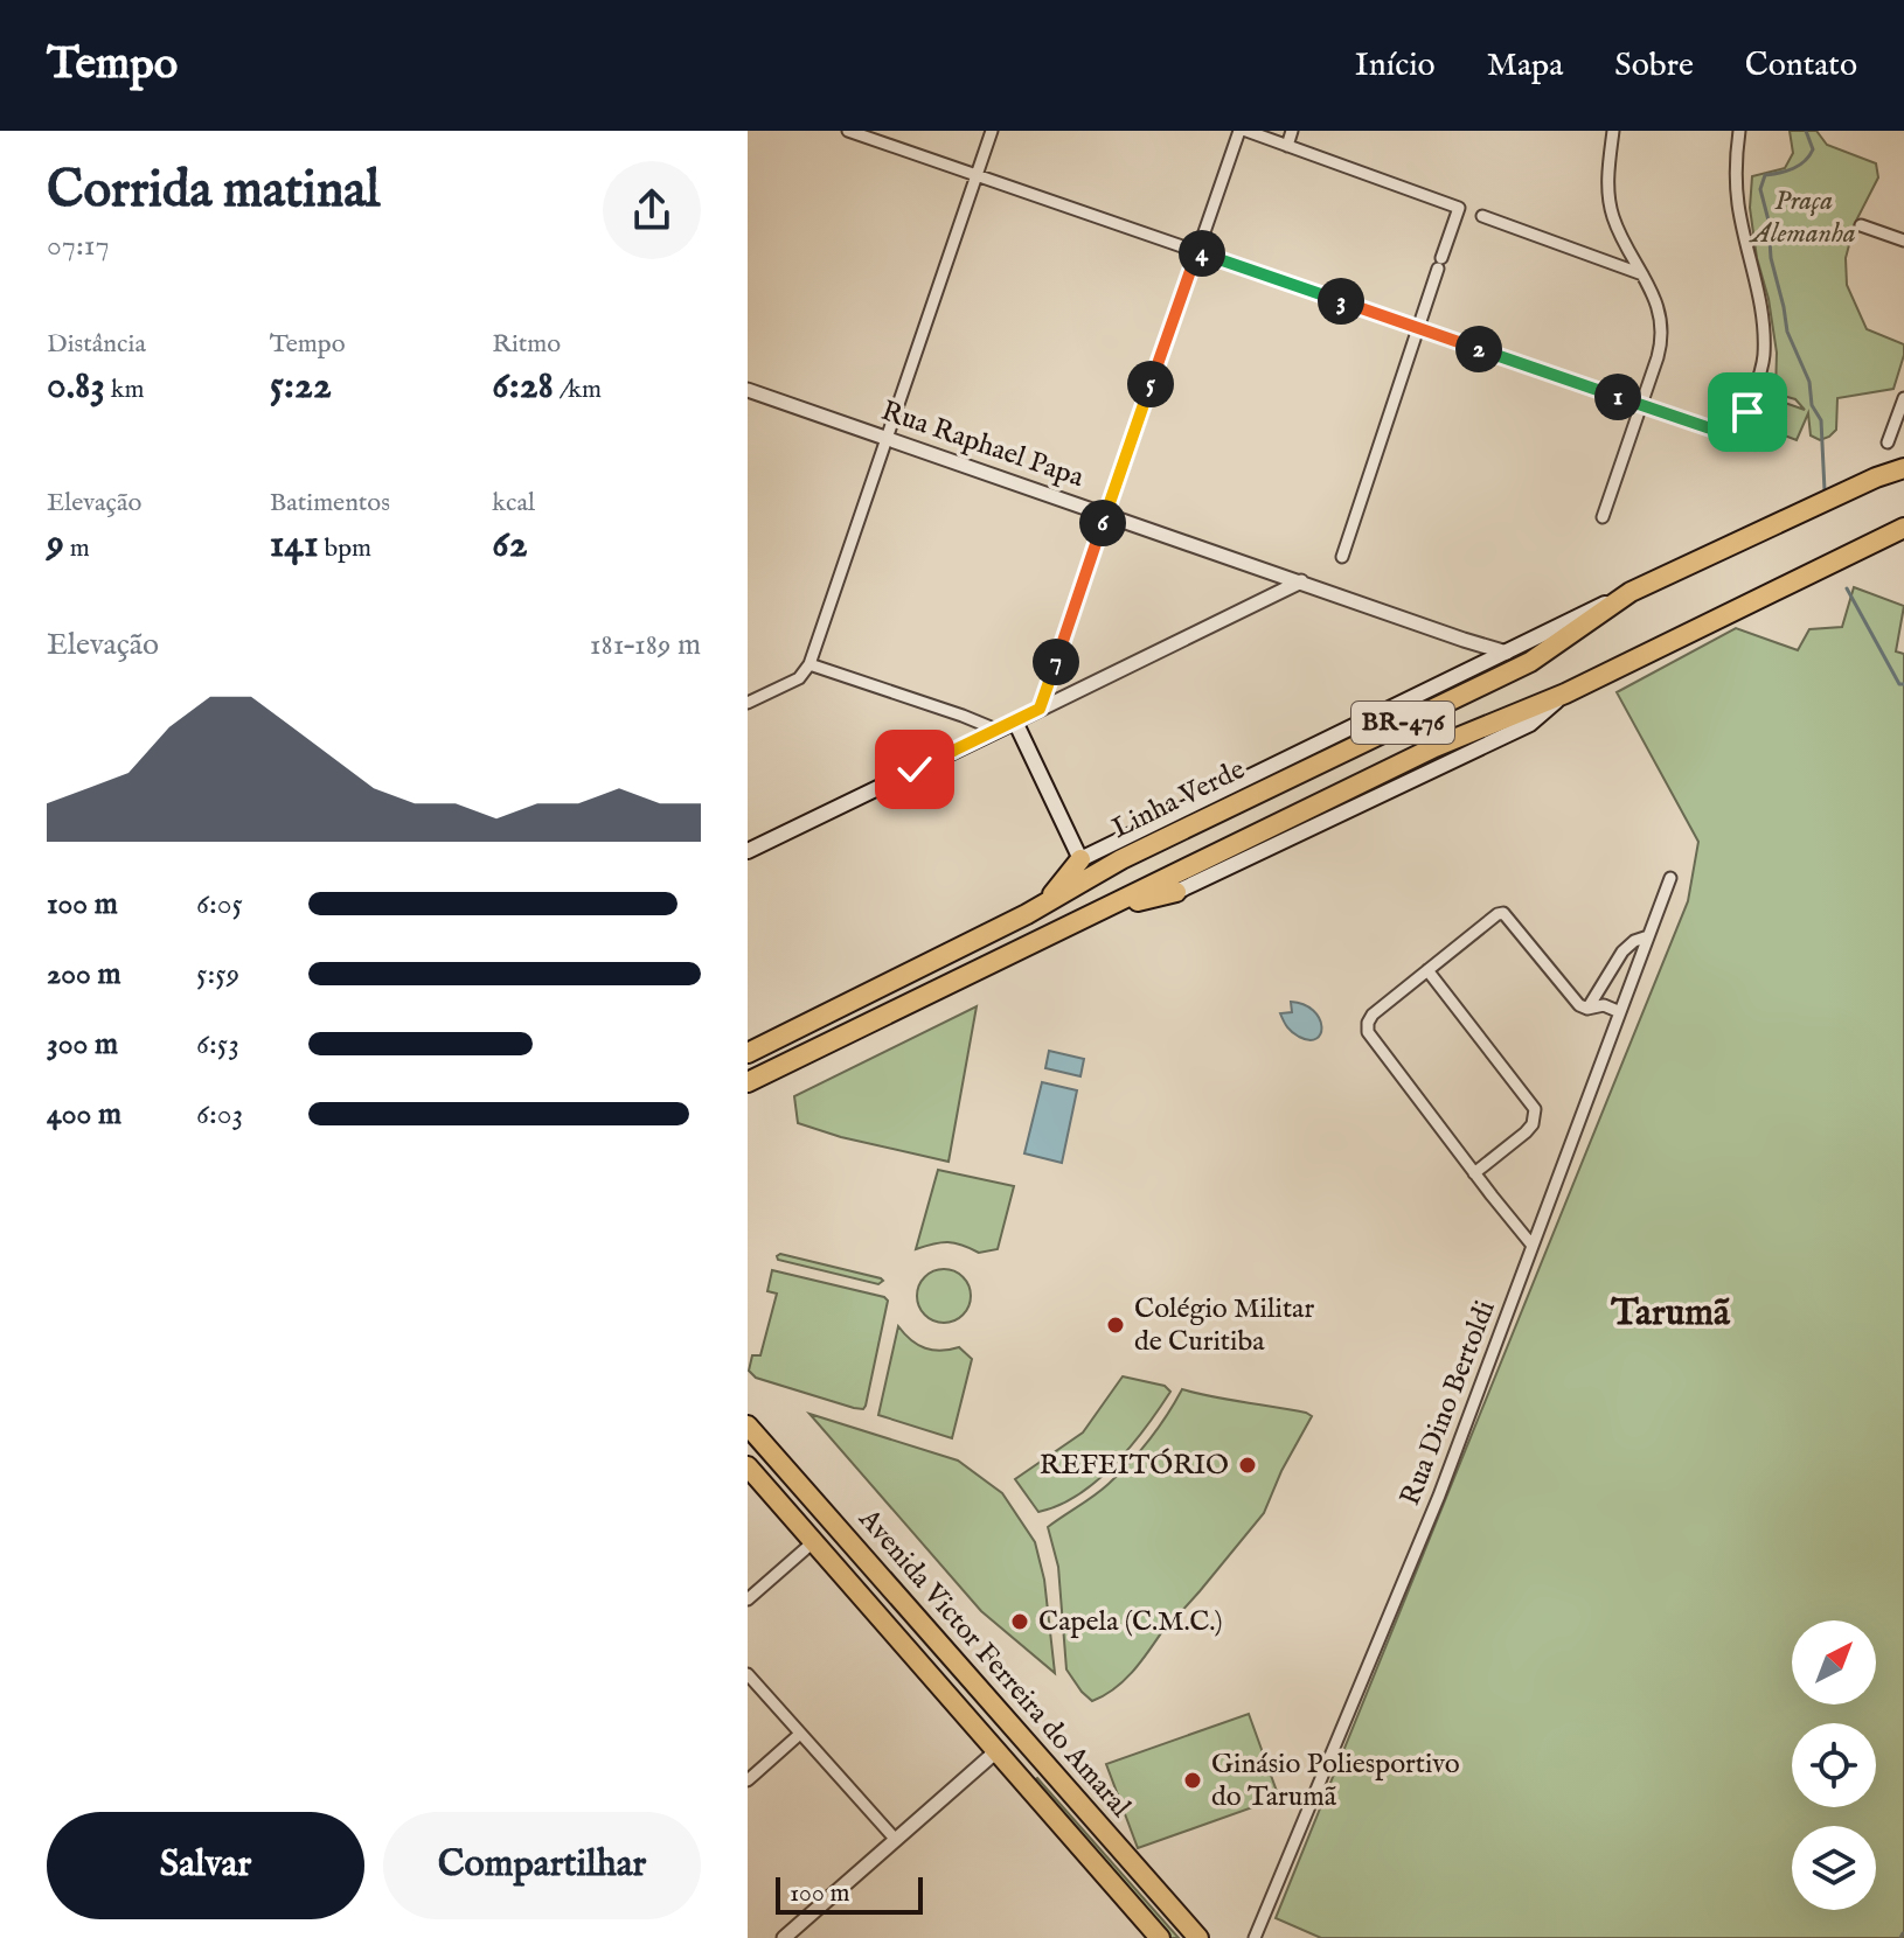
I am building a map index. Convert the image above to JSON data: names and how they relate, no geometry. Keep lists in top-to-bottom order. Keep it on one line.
{"streets":{"highway":["BR-476","Linha Verde","Avenida Victor Ferreira do Amaral"],"street":["Rua Raphael Papa","Rua Dino Bertoldi"]},"crossings":[["Rua Raphael Papa","Linha Verde"]],"districts":["Tarumã"],"parks":["Praça Alemanha"],"places":["Colégio Militar de Curitiba","REFEITÓRIO","Capela (C.M.C.)","Ginásio Poliesportivo do Tarumã"],"scale_bar":"100 m","north":"top right","page":{"header":"Tempo","nav":["Início","Mapa","Sobre","Contato"],"heading":["Corrida matinal","07:17"],"pins":["4","3","2","5","1","6","7"],"stats":[["Distância","0.83 km"],["Tempo","5:22"],["Ritmo","6:28 /km"],["Elevação","9 m"],["Batimentos","141 bpm"],["kcal","62"]],"chart":["Elevação","181–189 m"],"list":[{"name":"100 m","note":"6:05"},{"name":"200 m","note":"5:59"},{"name":"300 m","note":"6:53"},{"name":"400 m","note":"6:03"}],"buttons":["Salvar","Compartilhar"],"scale":"100 m"}}
